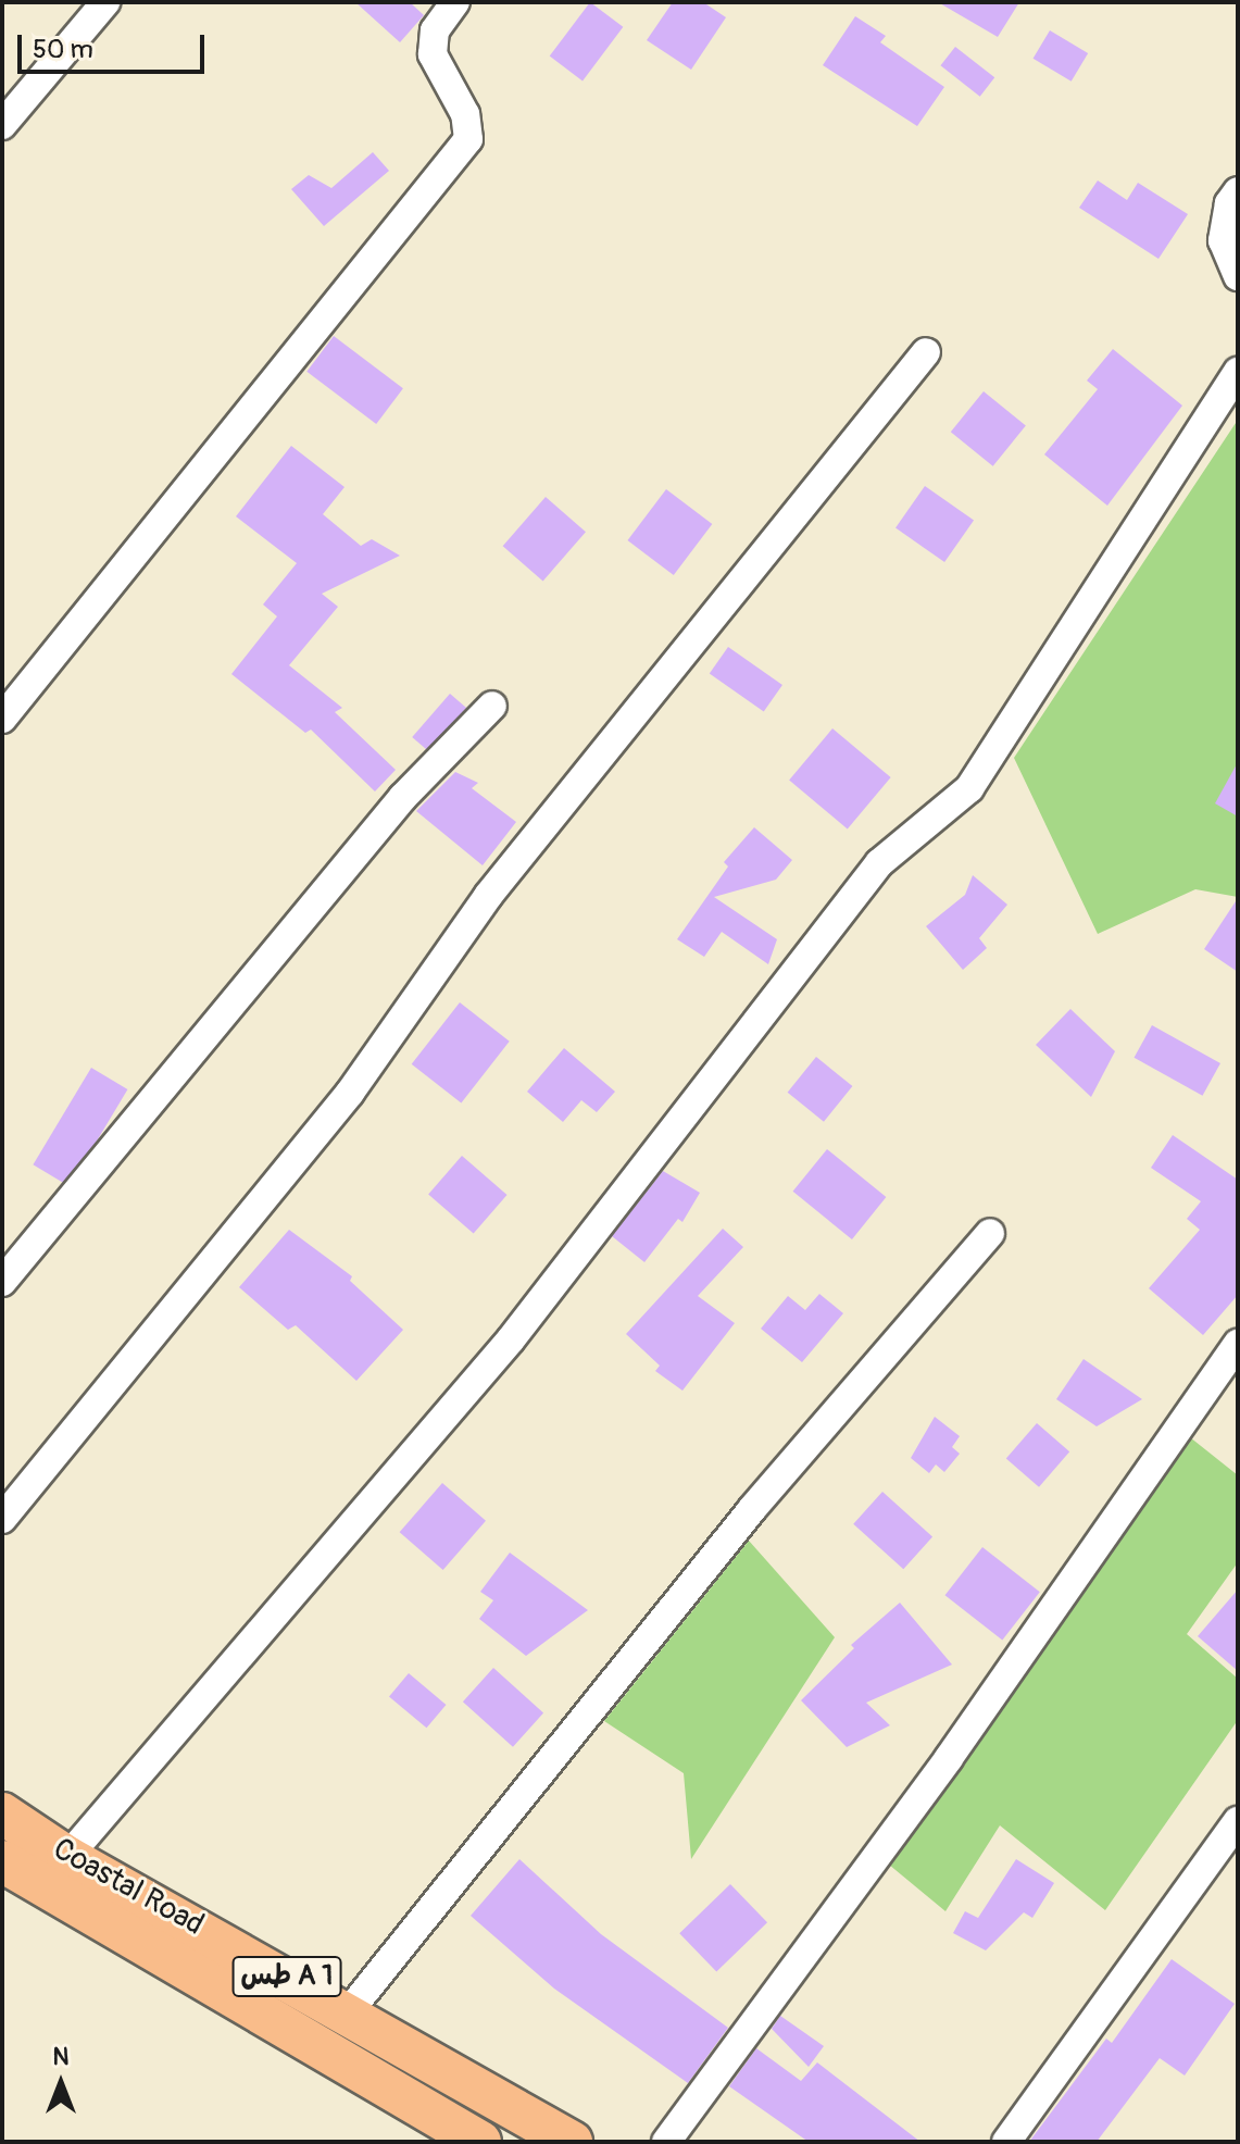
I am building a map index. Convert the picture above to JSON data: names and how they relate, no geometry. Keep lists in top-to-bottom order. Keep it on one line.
{"streets":{"highway":["Coastal Road","طس A 1"]},"scale_bar":"50 m","north":"top"}
